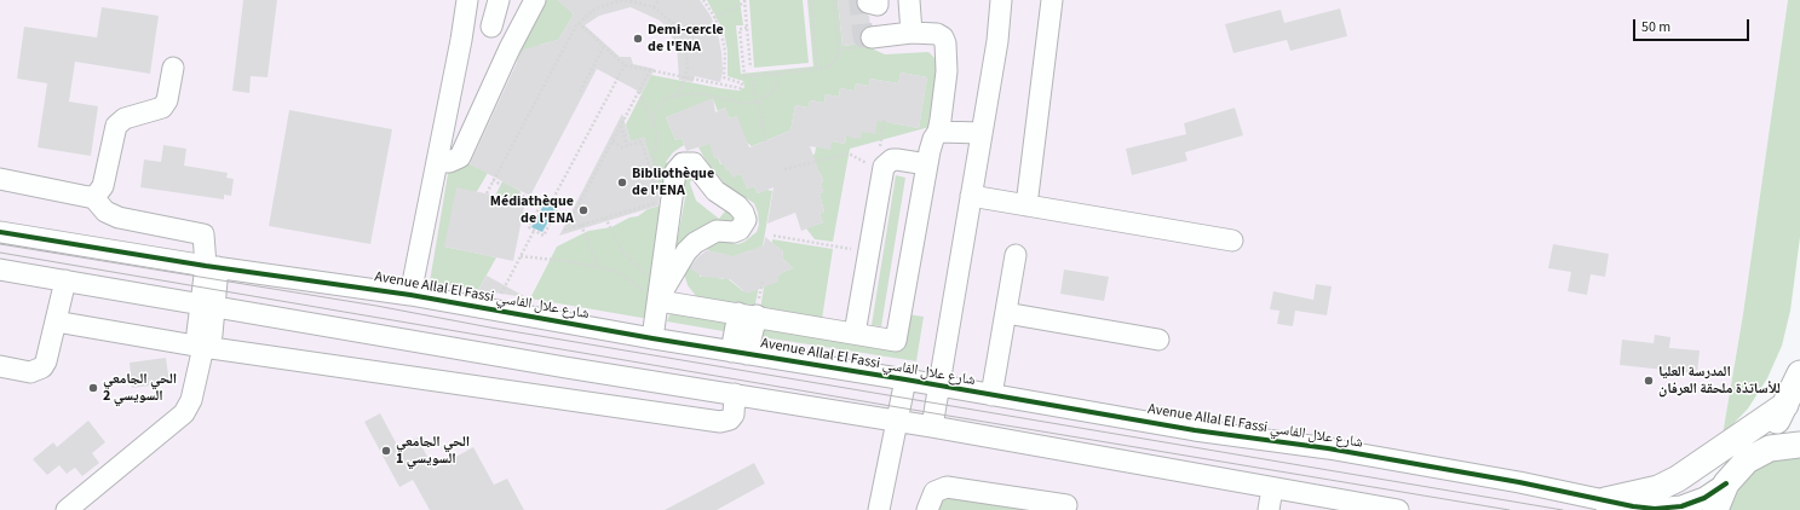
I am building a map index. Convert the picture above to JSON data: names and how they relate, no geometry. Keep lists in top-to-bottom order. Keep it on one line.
{"streets":{"street":["Avenue Allal El Fassi شارع علال الفاسي"]},"places":["Demi-cercle de l'ENA","Bibliothèque de l'ENA","Médiathèque de l'ENA","المدرسة العليا للأساتذة ملحقة العرفان","الحي الجامعي السويسي 2","الحي الجامعي السويسي 1"],"scale_bar":"50 m"}
